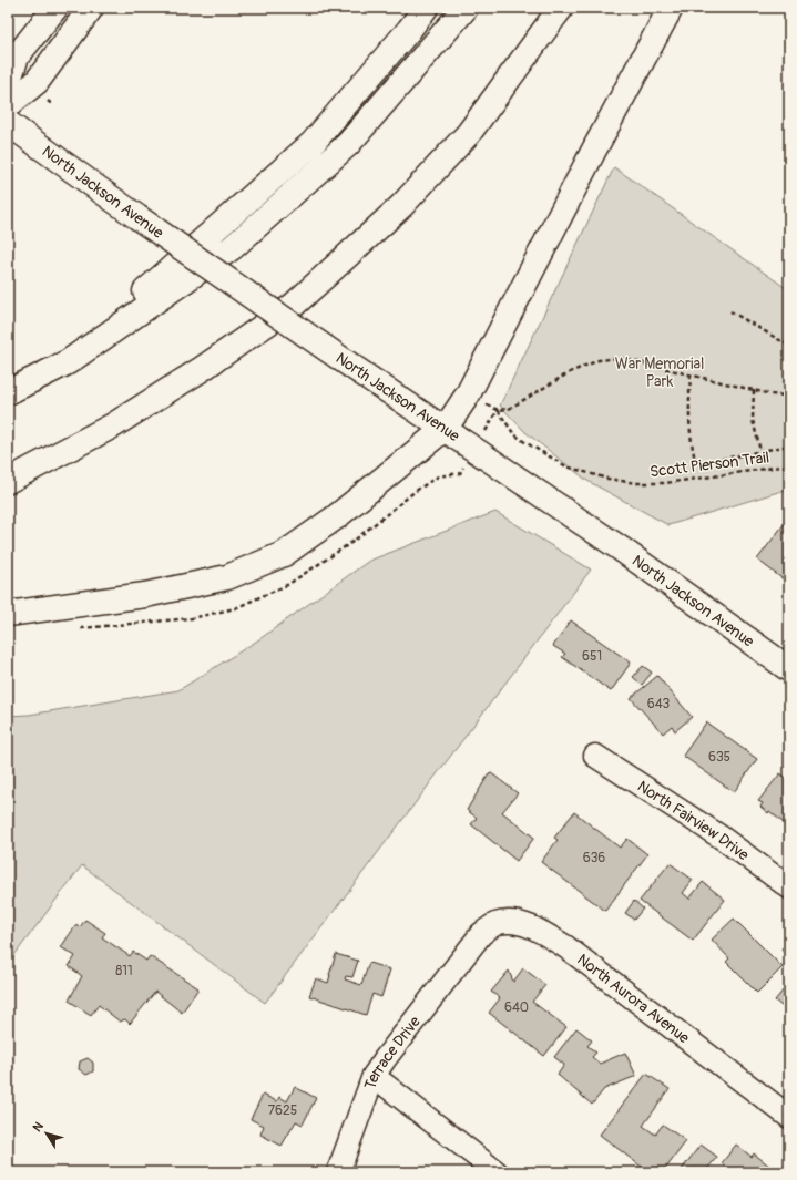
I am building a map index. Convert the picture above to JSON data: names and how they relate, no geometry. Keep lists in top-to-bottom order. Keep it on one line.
{"streets":{"main road":["North Jackson Avenue"],"street":["North Fairview Drive","North Aurora Avenue","Terrace Drive"],"path":["Scott Pierson Trail"]},"crossings":[["North Aurora Avenue","Terrace Drive"]],"parks":["War Memorial Park"],"house_numbers":["651","643","635","636","811","640","7625"],"north":"top left"}
